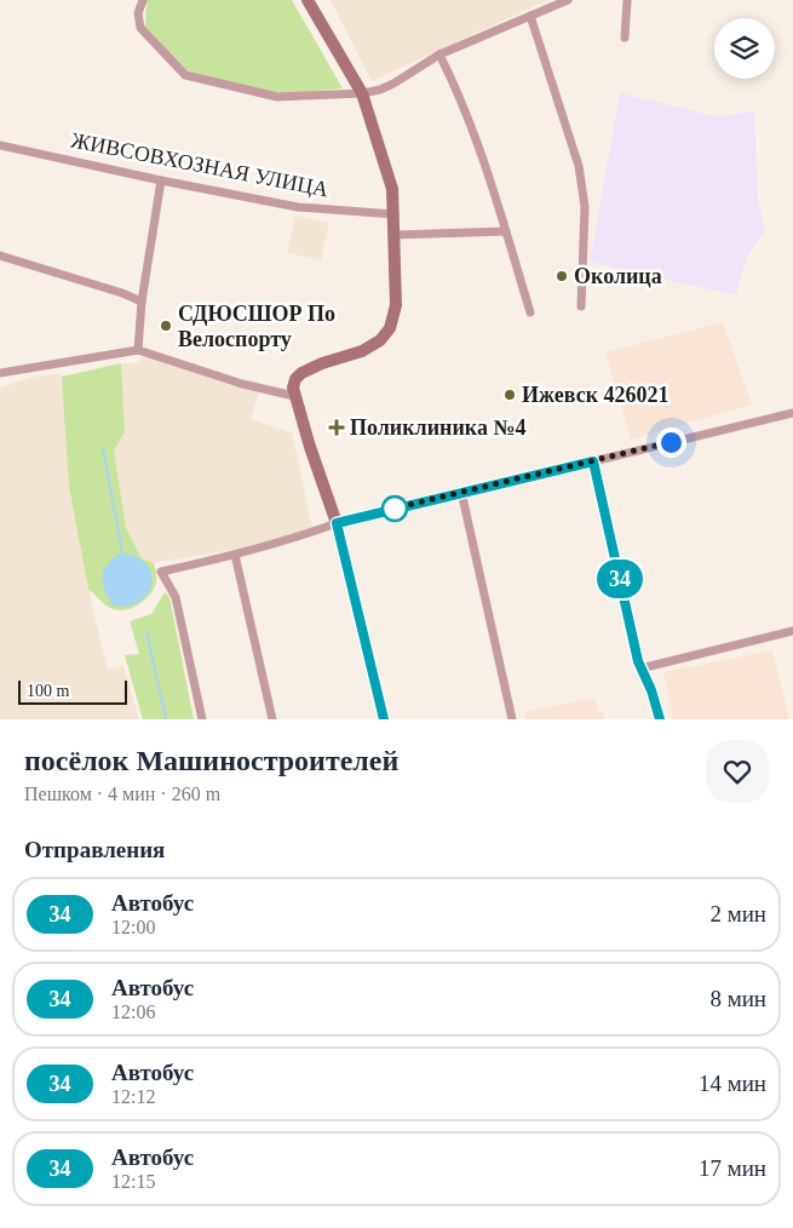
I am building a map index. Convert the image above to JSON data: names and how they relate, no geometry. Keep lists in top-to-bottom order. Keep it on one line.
{"streets":{"street":["ЖИВСОВХОЗНАЯ УЛИЦА"]},"places":{"other":["Околица","СДЮСШОР По Велоспорту","Ижевск 426021"],"health":["Поликлиника №4"]},"lines":["bus line 34"],"scale_bar":"100 m","page":{"on_map":"34","scale":"100 m","heading":[["посёлок Машиностроителей","Пешком · 4 мин · 260 m"],"Отправления"],"list":[{"mark":"34","name":"Автобус","note":"12:00","value":"2 мин"},{"mark":"34","name":"Автобус","note":"12:06","value":"8 мин"},{"mark":"34","name":"Автобус","note":"12:12","value":"14 мин"},{"mark":"34","name":"Автобус","note":"12:15","value":"17 мин"}]}}
